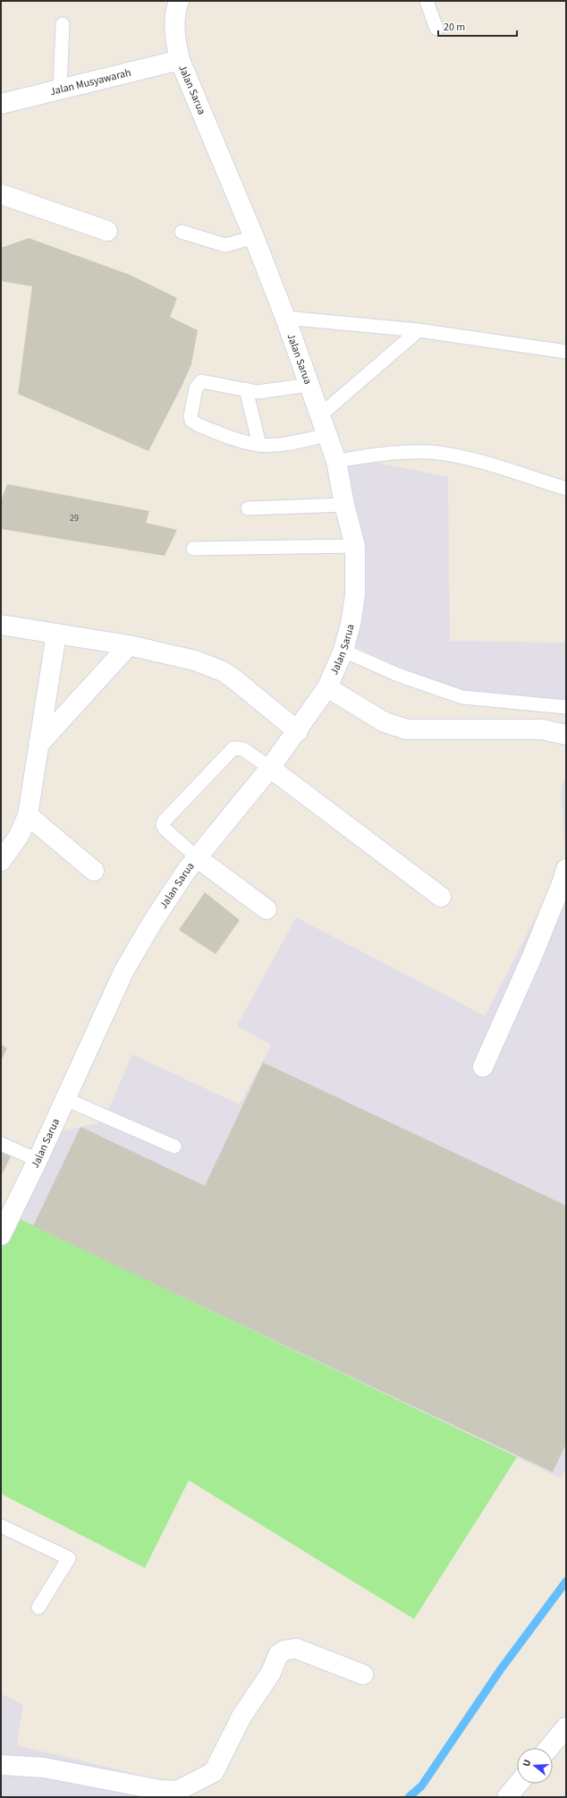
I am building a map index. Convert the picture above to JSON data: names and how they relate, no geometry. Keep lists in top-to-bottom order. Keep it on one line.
{"streets":{"street":["Jalan Musyawarah","Jalan Sarua"]},"crossings":[["Jalan Musyawarah","Jalan Sarua"]],"house_numbers":["29"],"scale_bar":"20 m","north":"left"}
